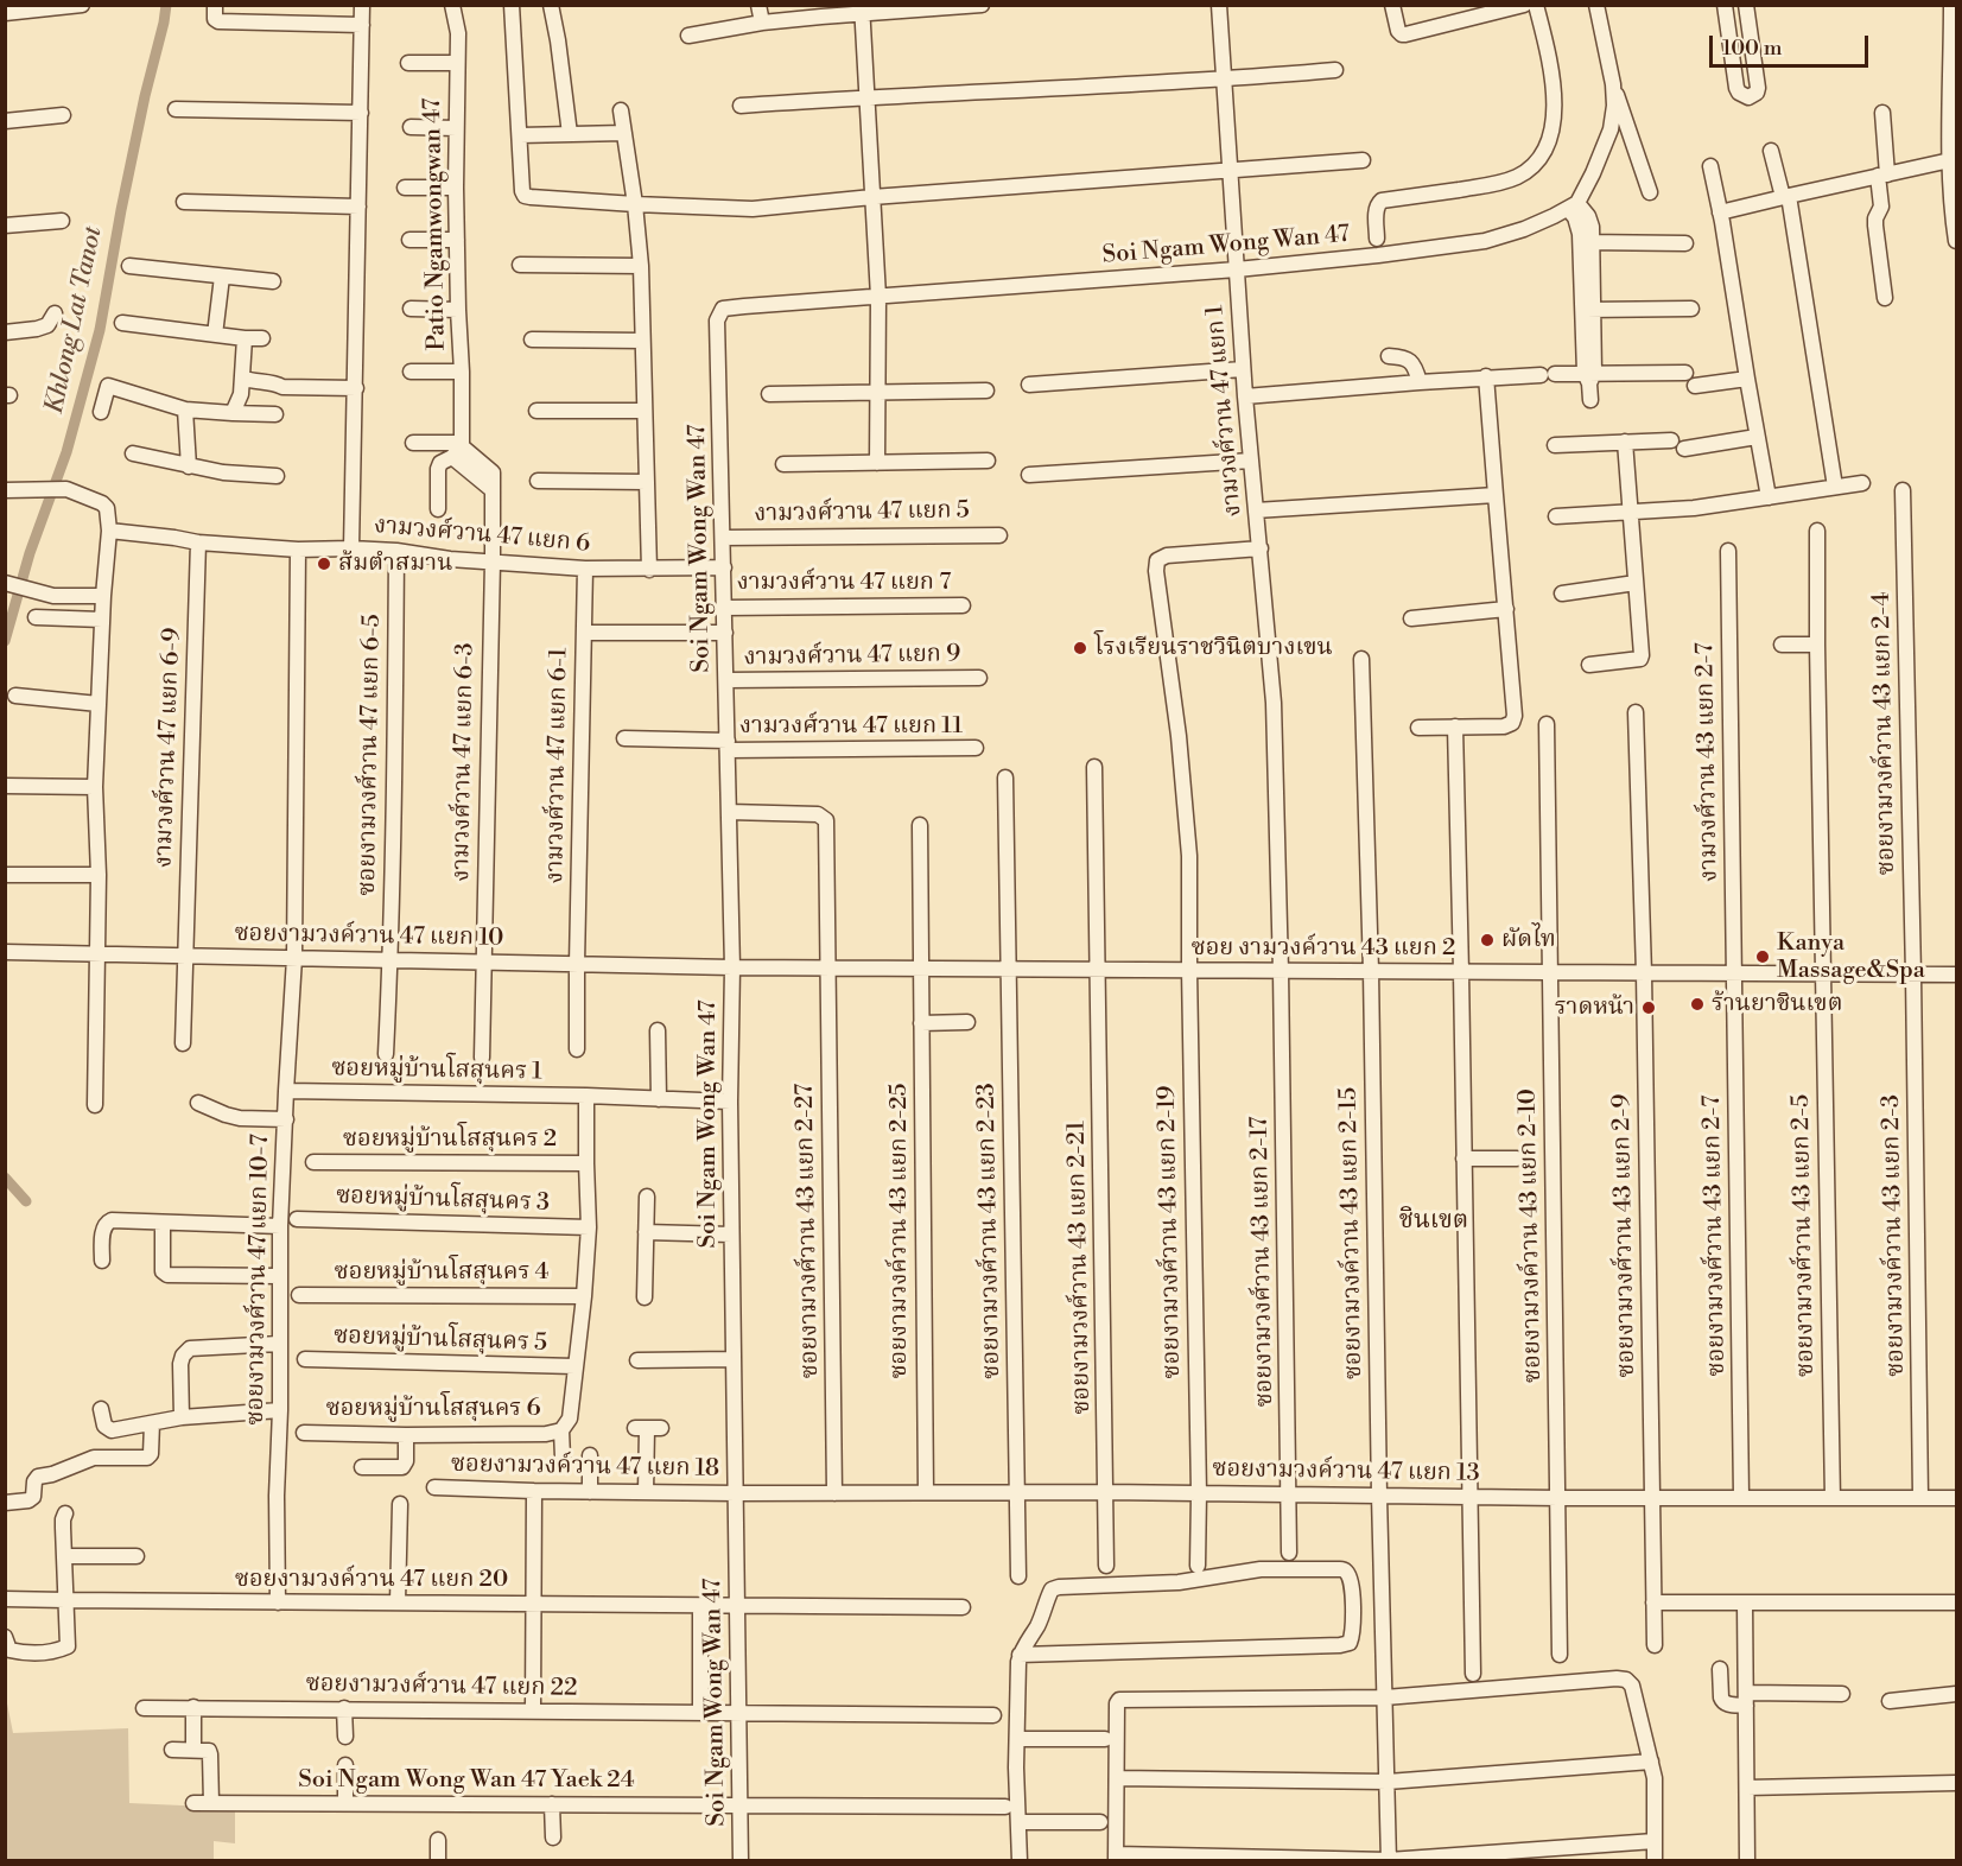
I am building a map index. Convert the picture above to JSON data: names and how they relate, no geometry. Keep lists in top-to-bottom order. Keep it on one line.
{"streets":{"street":["Patio Ngamwongwan 47","Soi Ngam Wong Wan 47","งามวงศ์วาน 47 แยก 1","งามวงศ์วาน 47 แยก 5","งามวงศ์วาน 47 แยก 6","งามวงศ์วาน 47 แยก 7","งามวงศ์วาน 47 แยก 9","งามวงศ์วาน 47 แยก 11","ซอยงามวงค์วาน 43 แยก 2-4","งามวงศ์วาน 47 แยก 6-9","ซอยงามวงศ์วาน 47 แยก 6-5","งามวงศ์วาน 47 แยก 6-3","งามวงศ์วาน 43 แยก 2-7","งามวงศ์วาน 47 แยก 6-1","ซอยงามวงค์วาน 47 แยก 10","ซอย งามวงค์วาน 43 แยก 2","ซอยหมู่บ้านโสสุนคร 1","ซอยหมู่บ้านโสสุนคร 2","ซอยหมู่บ้านโสสุนคร 3","ซอยงามวงศ์วาน 43 แยก 2-27","ซอยงามวงค์วาน 43 แยก 2-25","ซอยงามวงศ์วาน 43 แยก 2-23","ซอยงามวงศ์วาน 43 แยก 2-19","ซอยงามวงค์วาน 43 แยก 2-15","ซอยงามวงค์วาน 43 แยก 2-10","ซอยงามวงศ์วาน 43 แยก 2-9","ซอยงามวงศ์วาน 43 แยก 2-7","ซอยงามวงศ์วาน 43 แยก 2-5","ซอยงามวงค์วาน 43 แยก 2-3","ซอยงามวงศ์วาน 43 แยก 2-17","ซอยงามวงศ์วาน 43 แยก 2-21","ซอยหมู่บ้านโสสุนคร 4","ซอยงามวงศ์วาน 47 แยก 10-7","ซอยหมู่บ้านโสสุนคร 5","ซอยหมู่บ้านโสสุนคร 6","ซอยงามวงค์วาน 47 แยก 18","ซอยงามวงค์วาน 47 แยก 13","ซอยงามวงค์วาน 47 แยก 20","ซอยงามวงศ์วาน 47 แยก 22","Soi Ngam Wong Wan 47 Yaek 24"]},"crossings":[["Patio Ngamwongwan 47","งามวงศ์วาน 47 แยก 6-3"],["Soi Ngam Wong Wan 47","งามวงศ์วาน 47 แยก 1"],["Soi Ngam Wong Wan 47","งามวงศ์วาน 47 แยก 5"],["Soi Ngam Wong Wan 47","งามวงศ์วาน 47 แยก 6"],["Soi Ngam Wong Wan 47","งามวงศ์วาน 47 แยก 7"],["Soi Ngam Wong Wan 47","งามวงศ์วาน 47 แยก 9"],["Soi Ngam Wong Wan 47","งามวงศ์วาน 47 แยก 11"],["Soi Ngam Wong Wan 47","ซอยงามวงค์วาน 47 แยก 10"],["Soi Ngam Wong Wan 47","ซอย งามวงค์วาน 43 แยก 2"],["Soi Ngam Wong Wan 47","ซอยหมู่บ้านโสสุนคร 1"],["Soi Ngam Wong Wan 47","ซอยงามวงศ์วาน 43 แยก 2-27"],["Soi Ngam Wong Wan 47","ซอยงามวงค์วาน 47 แยก 18"],["Soi Ngam Wong Wan 47","ซอยงามวงค์วาน 47 แยก 13"],["Soi Ngam Wong Wan 47","ซอยงามวงค์วาน 47 แยก 20"],["Soi Ngam Wong Wan 47","ซอยงามวงศ์วาน 47 แยก 22"],["Soi Ngam Wong Wan 47","Soi Ngam Wong Wan 47 Yaek 24"],["งามวงศ์วาน 47 แยก 1","ซอย งามวงค์วาน 43 แยก 2"],["งามวงศ์วาน 47 แยก 1","ซอยงามวงศ์วาน 43 แยก 2-19"],["งามวงศ์วาน 47 แยก 1","ซอยงามวงศ์วาน 43 แยก 2-17"],["งามวงศ์วาน 47 แยก 6","งามวงศ์วาน 47 แยก 6-9"],["งามวงศ์วาน 47 แยก 6","ซอยงามวงศ์วาน 47 แยก 6-5"],["งามวงศ์วาน 47 แยก 6","งามวงศ์วาน 47 แยก 6-3"],["งามวงศ์วาน 47 แยก 6","งามวงศ์วาน 47 แยก 6-1"],["งามวงศ์วาน 47 แยก 6","ซอยงามวงศ์วาน 47 แยก 10-7"],["ซอยงามวงค์วาน 43 แยก 2-4","ซอย งามวงค์วาน 43 แยก 2"],["ซอยงามวงค์วาน 43 แยก 2-4","ซอยงามวงค์วาน 43 แยก 2-3"],["งามวงศ์วาน 47 แยก 6-9","ซอยงามวงค์วาน 47 แยก 10"],["ซอยงามวงศ์วาน 47 แยก 6-5","ซอยงามวงค์วาน 47 แยก 10"],["งามวงศ์วาน 47 แยก 6-3","ซอยงามวงค์วาน 47 แยก 10"],["งามวงศ์วาน 43 แยก 2-7","ซอย งามวงค์วาน 43 แยก 2"],["งามวงศ์วาน 43 แยก 2-7","ซอยงามวงศ์วาน 43 แยก 2-7"],["งามวงศ์วาน 47 แยก 6-1","ซอยงามวงค์วาน 47 แยก 10"],["ซอยงามวงค์วาน 47 แยก 10","ซอย งามวงค์วาน 43 แยก 2"],["ซอยงามวงค์วาน 47 แยก 10","ซอยงามวงศ์วาน 47 แยก 10-7"],["ซอย งามวงค์วาน 43 แยก 2","ซอยงามวงศ์วาน 43 แยก 2-27"],["ซอย งามวงค์วาน 43 แยก 2","ซอยงามวงค์วาน 43 แยก 2-25"],["ซอย งามวงค์วาน 43 แยก 2","ซอยงามวงศ์วาน 43 แยก 2-23"],["ซอย งามวงค์วาน 43 แยก 2","ซอยงามวงศ์วาน 43 แยก 2-19"],["ซอย งามวงค์วาน 43 แยก 2","ซอยงามวงค์วาน 43 แยก 2-15"],["ซอย งามวงค์วาน 43 แยก 2","ซอยงามวงค์วาน 43 แยก 2-10"],["ซอย งามวงค์วาน 43 แยก 2","ซอยงามวงศ์วาน 43 แยก 2-9"],["ซอย งามวงค์วาน 43 แยก 2","ซอยงามวงศ์วาน 43 แยก 2-7"],["ซอย งามวงค์วาน 43 แยก 2","ซอยงามวงศ์วาน 43 แยก 2-5"],["ซอย งามวงค์วาน 43 แยก 2","ซอยงามวงค์วาน 43 แยก 2-3"],["ซอย งามวงค์วาน 43 แยก 2","ซอยงามวงศ์วาน 43 แยก 2-17"],["ซอย งามวงค์วาน 43 แยก 2","ซอยงามวงศ์วาน 43 แยก 2-21"],["ซอยหมู่บ้านโสสุนคร 1","ซอยงามวงศ์วาน 47 แยก 10-7"],["ซอยงามวงศ์วาน 43 แยก 2-27","ซอยงามวงค์วาน 47 แยก 13"],["ซอยงามวงค์วาน 43 แยก 2-25","ซอยงามวงค์วาน 47 แยก 13"],["ซอยงามวงศ์วาน 43 แยก 2-23","ซอยงามวงค์วาน 47 แยก 13"],["ซอยงามวงศ์วาน 43 แยก 2-19","ซอยงามวงค์วาน 47 แยก 13"],["ซอยงามวงค์วาน 43 แยก 2-15","ซอยงามวงค์วาน 47 แยก 13"],["ซอยงามวงค์วาน 43 แยก 2-10","ซอยงามวงค์วาน 47 แยก 13"],["ซอยงามวงศ์วาน 43 แยก 2-9","ซอยงามวงค์วาน 47 แยก 13"],["ซอยงามวงศ์วาน 43 แยก 2-7","ซอยงามวงค์วาน 47 แยก 13"],["ซอยงามวงศ์วาน 43 แยก 2-5","ซอยงามวงค์วาน 47 แยก 13"],["ซอยงามวงค์วาน 43 แยก 2-3","ซอยงามวงค์วาน 47 แยก 13"],["ซอยงามวงศ์วาน 43 แยก 2-17","ซอยงามวงค์วาน 47 แยก 13"],["ซอยงามวงศ์วาน 43 แยก 2-21","ซอยงามวงค์วาน 47 แยก 13"],["ซอยงามวงศ์วาน 47 แยก 10-7","ซอยงามวงค์วาน 47 แยก 20"],["ซอยงามวงค์วาน 47 แยก 18","ซอยงามวงค์วาน 47 แยก 13"]],"districts":["ชินเขต"],"water":["Khlong Lat Tanot"],"places":["ส้มตำสมาน","โรงเรียนราชวินิตบางเขน","ผัดไท","Kanya Massage&Spa","ร้านยาชินเขต","ราดหน้า"],"scale_bar":"100 m"}
